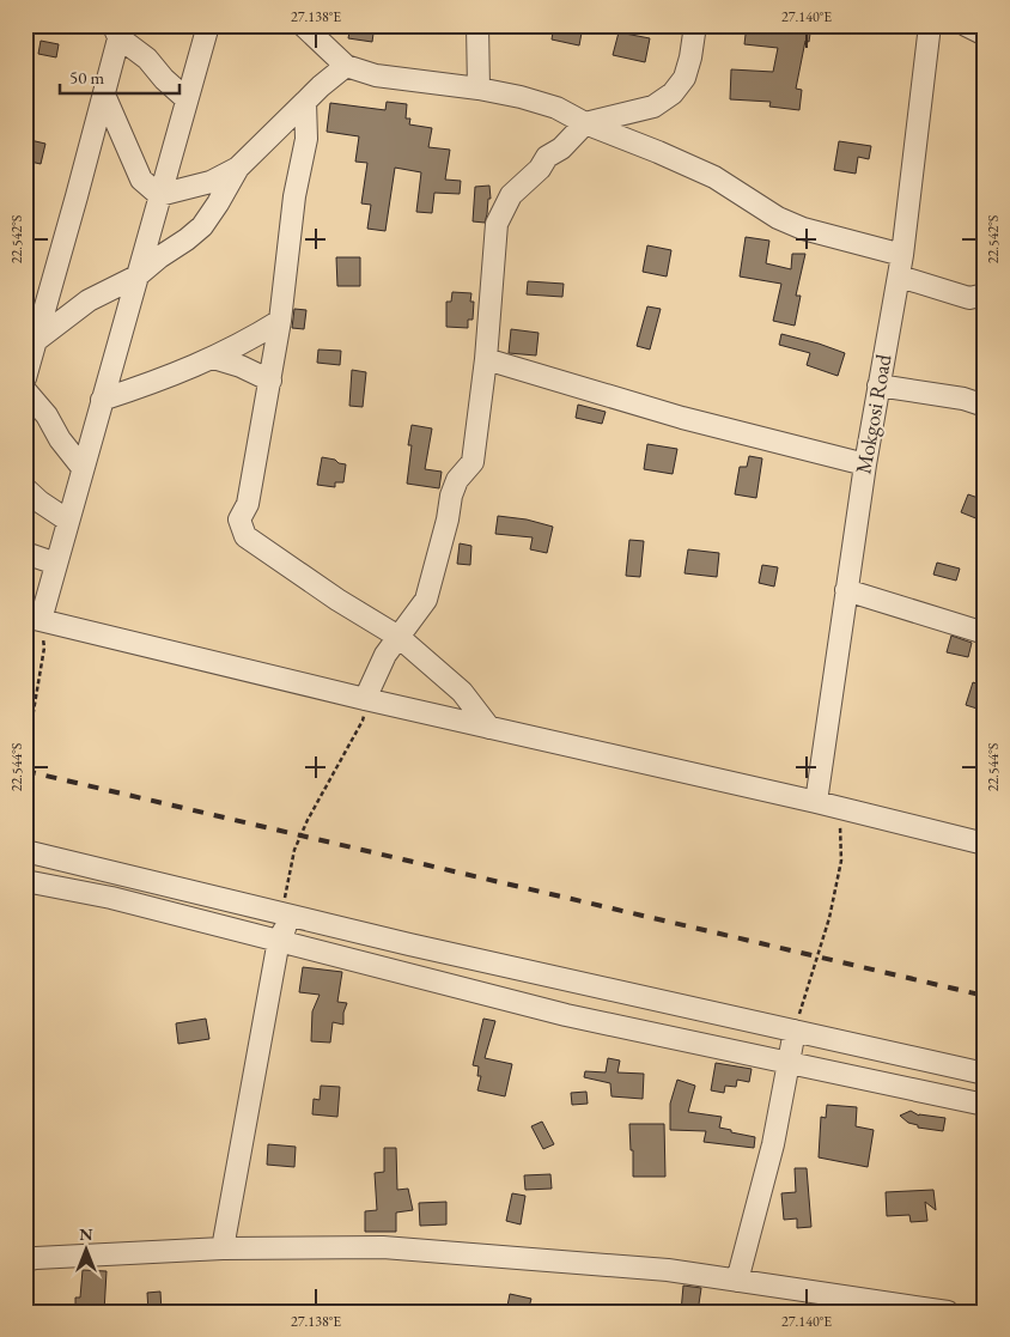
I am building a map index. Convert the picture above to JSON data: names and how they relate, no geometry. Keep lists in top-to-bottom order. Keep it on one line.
{"streets":{"street":["Mokgosi Road"]},"scale_bar":"50 m","north":"top","coordinates":["27.138°E","27.140°E","22.542°S","22.544°S"]}
